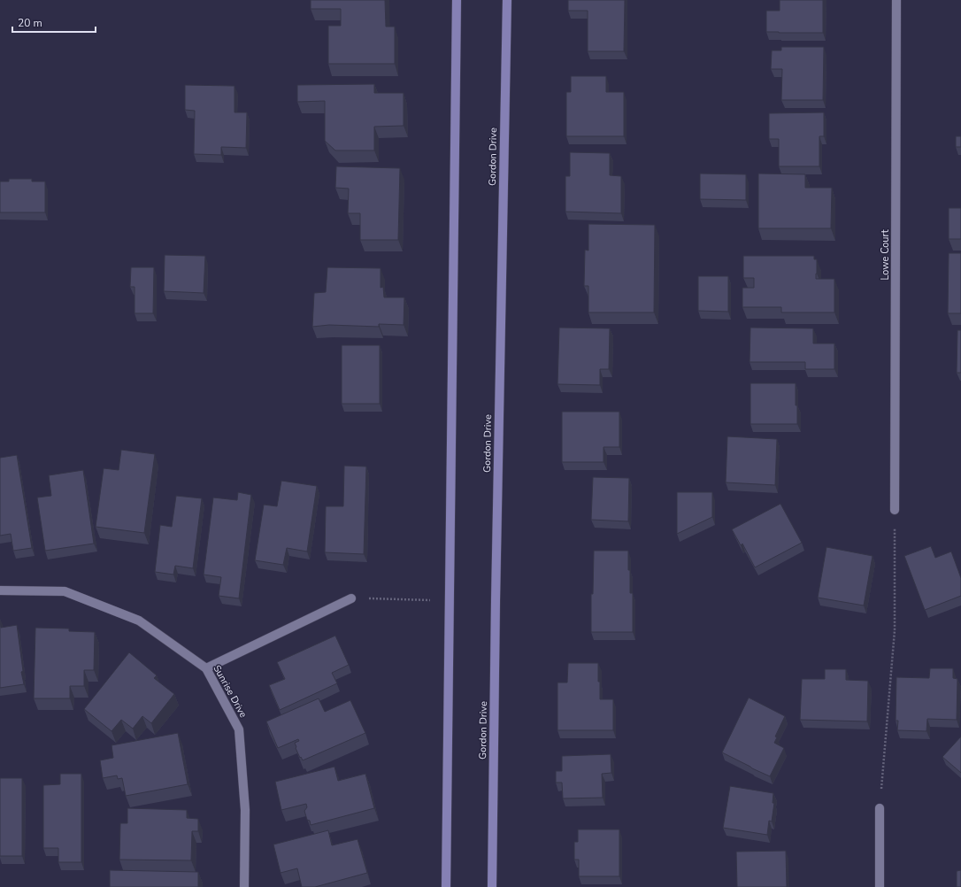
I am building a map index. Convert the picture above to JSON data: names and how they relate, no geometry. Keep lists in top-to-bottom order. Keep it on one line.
{"streets":{"main road":["Gordon Drive"],"street":["Lowe Court","Sunrise Drive"]},"scale_bar":"20 m"}
